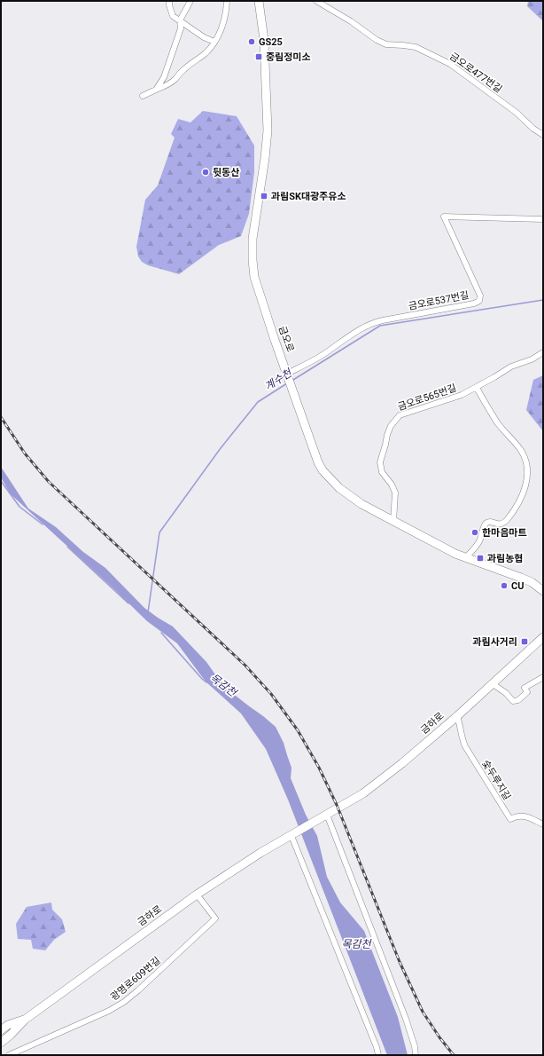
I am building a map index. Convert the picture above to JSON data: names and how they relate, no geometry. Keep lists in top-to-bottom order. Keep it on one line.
{"streets":{"main road":["금오로","금하로"],"street":["금오로477번길","금오로537번길","금오로565번길","숯두루지길","광명로609번길"]},"crossings":[["금오로537번길","금오로"],["금오로","금오로565번길"],["금하로","숯두루지길"],["금하로","광명로609번길"]],"water":["계수천","목감천"],"places":{"other":["GS25","뒷동산","한마음마트","CU"],"transit":["중림정미소","과림SK대광주유소","과림농협","과림사거리"]}}
